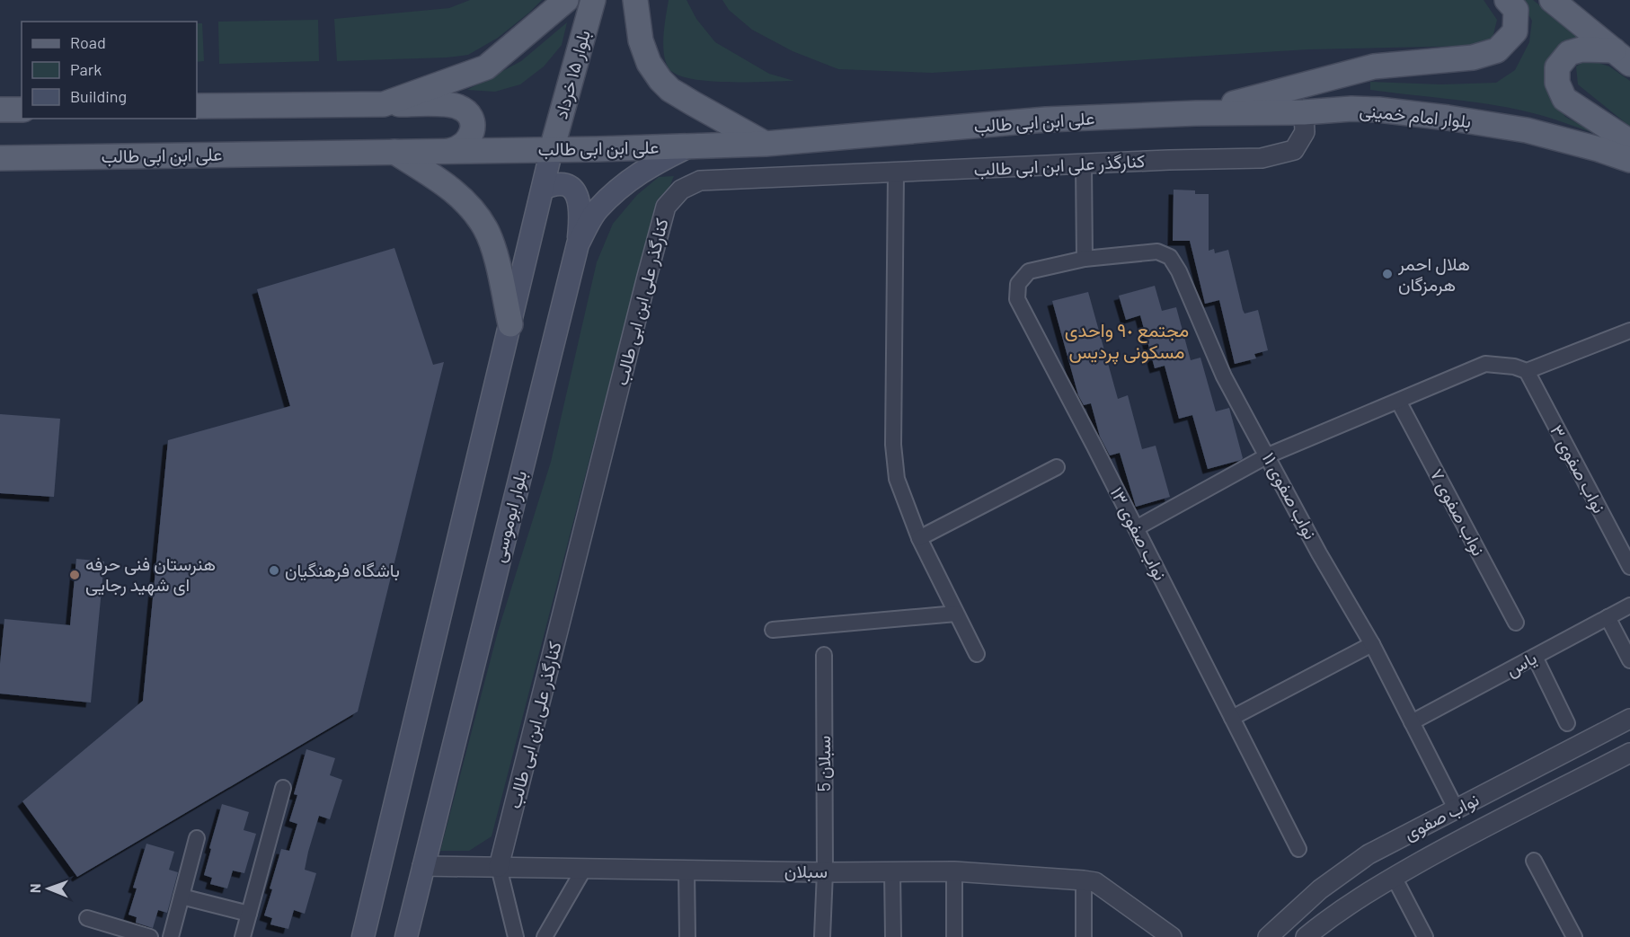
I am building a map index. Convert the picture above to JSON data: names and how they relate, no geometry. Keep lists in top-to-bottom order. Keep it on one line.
{"streets":{"main road":["بلوار ۱۵ خرداد","بلوار امام خمینی","علی ابن ابی طالب","بلوار ابوموسی"],"street":["کنارگذر علی ابن ابی طالب","نواب صفوی ۳","نواب صفوی ۱۱","نواب صفوی ۷","نواب صفوی ۱۳","یاس","سبلان 5","نواب صفوی","سبلان"]},"crossings":[["بلوار ۱۵ خرداد","علی ابن ابی طالب"],["بلوار امام خمینی","علی ابن ابی طالب"],["بلوار امام خمینی","کنارگذر علی ابن ابی طالب"],["علی ابن ابی طالب","بلوار ابوموسی"],["کنارگذر علی ابن ابی طالب","سبلان"],["نواب صفوی ۱۱","نواب صفوی ۱۳"],["نواب صفوی ۱۱","یاس"],["نواب صفوی ۱۱","نواب صفوی"],["بلوار ابوموسی","سبلان"],["سبلان 5","سبلان"]],"districts":["مجتمع ٩٠ واحدی مسکونی پردیس"],"places":["هلال احمر هرمزگان","باشگاه فرهنگیان","هنرستان فنی حرفه ای شهید رجایی"],"legend":["Road","Park","Building"],"north":"left"}
